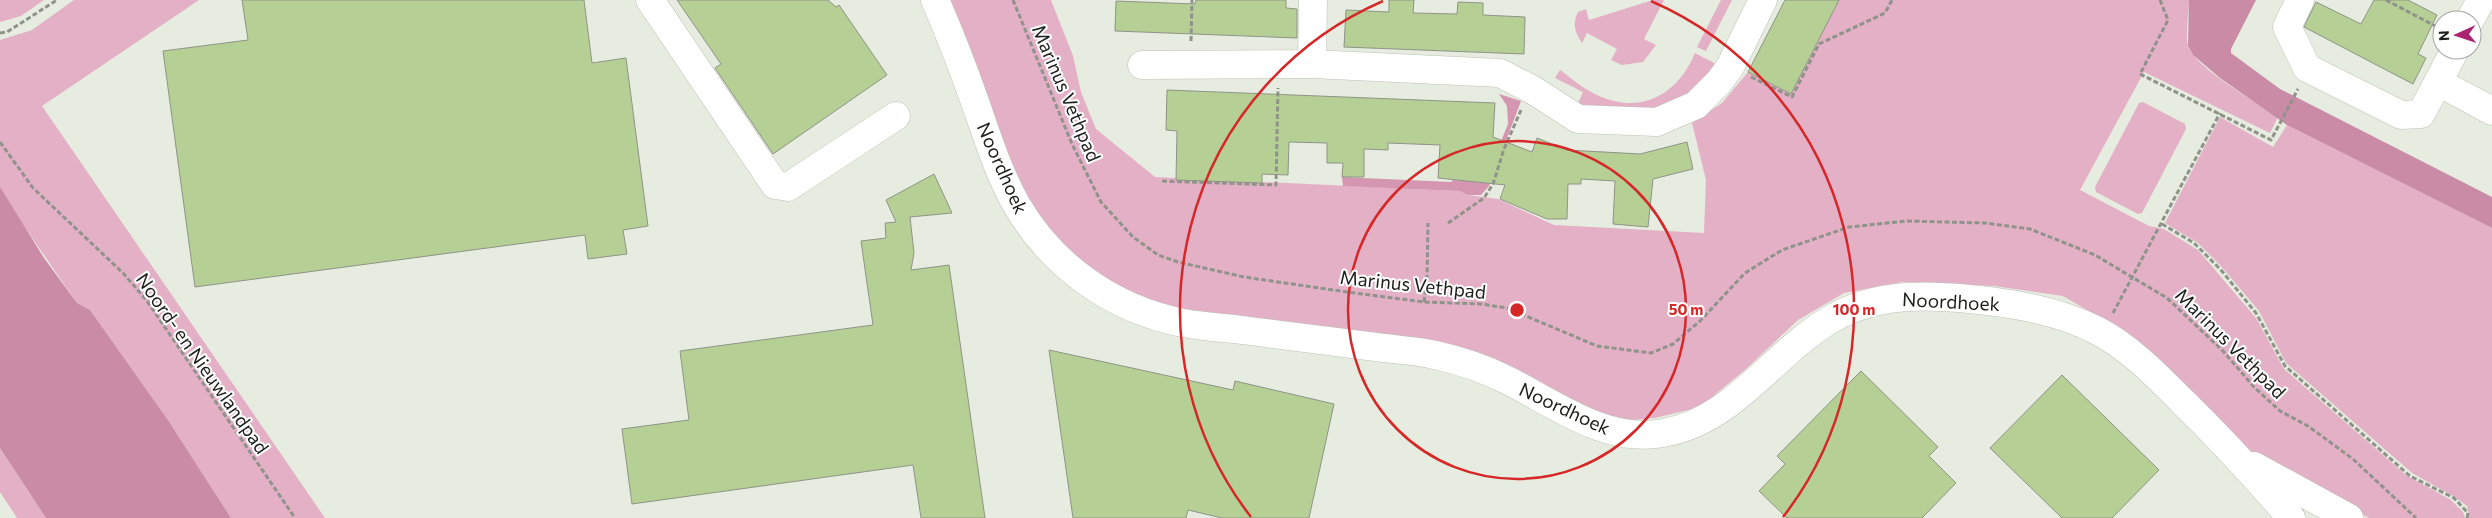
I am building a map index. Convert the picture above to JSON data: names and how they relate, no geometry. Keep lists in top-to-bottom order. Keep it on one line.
{"streets":{"street":["Noordhoek"],"path":["Marinus Vethpad","Noord- en Nieuwlandpad"]},"north":"left","rings":["50 m","100 m"]}
